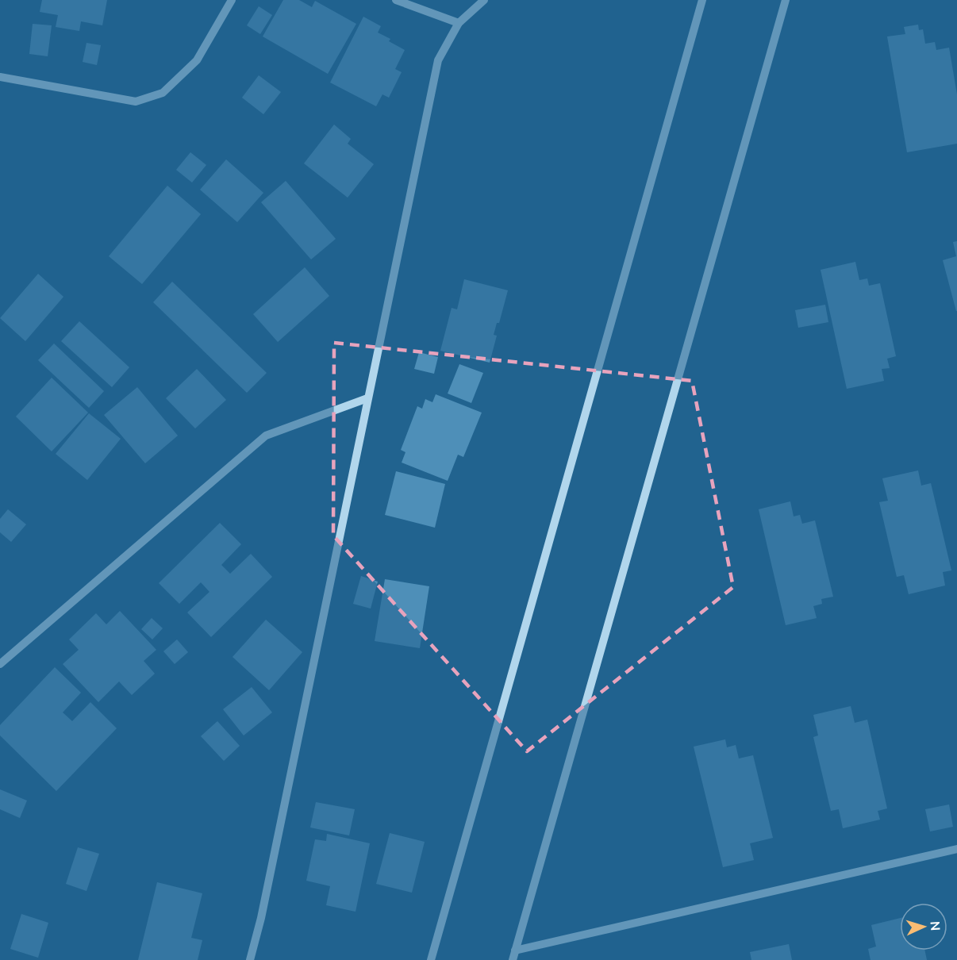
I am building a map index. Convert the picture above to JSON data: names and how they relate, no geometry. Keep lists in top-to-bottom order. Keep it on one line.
{"north":"right"}
